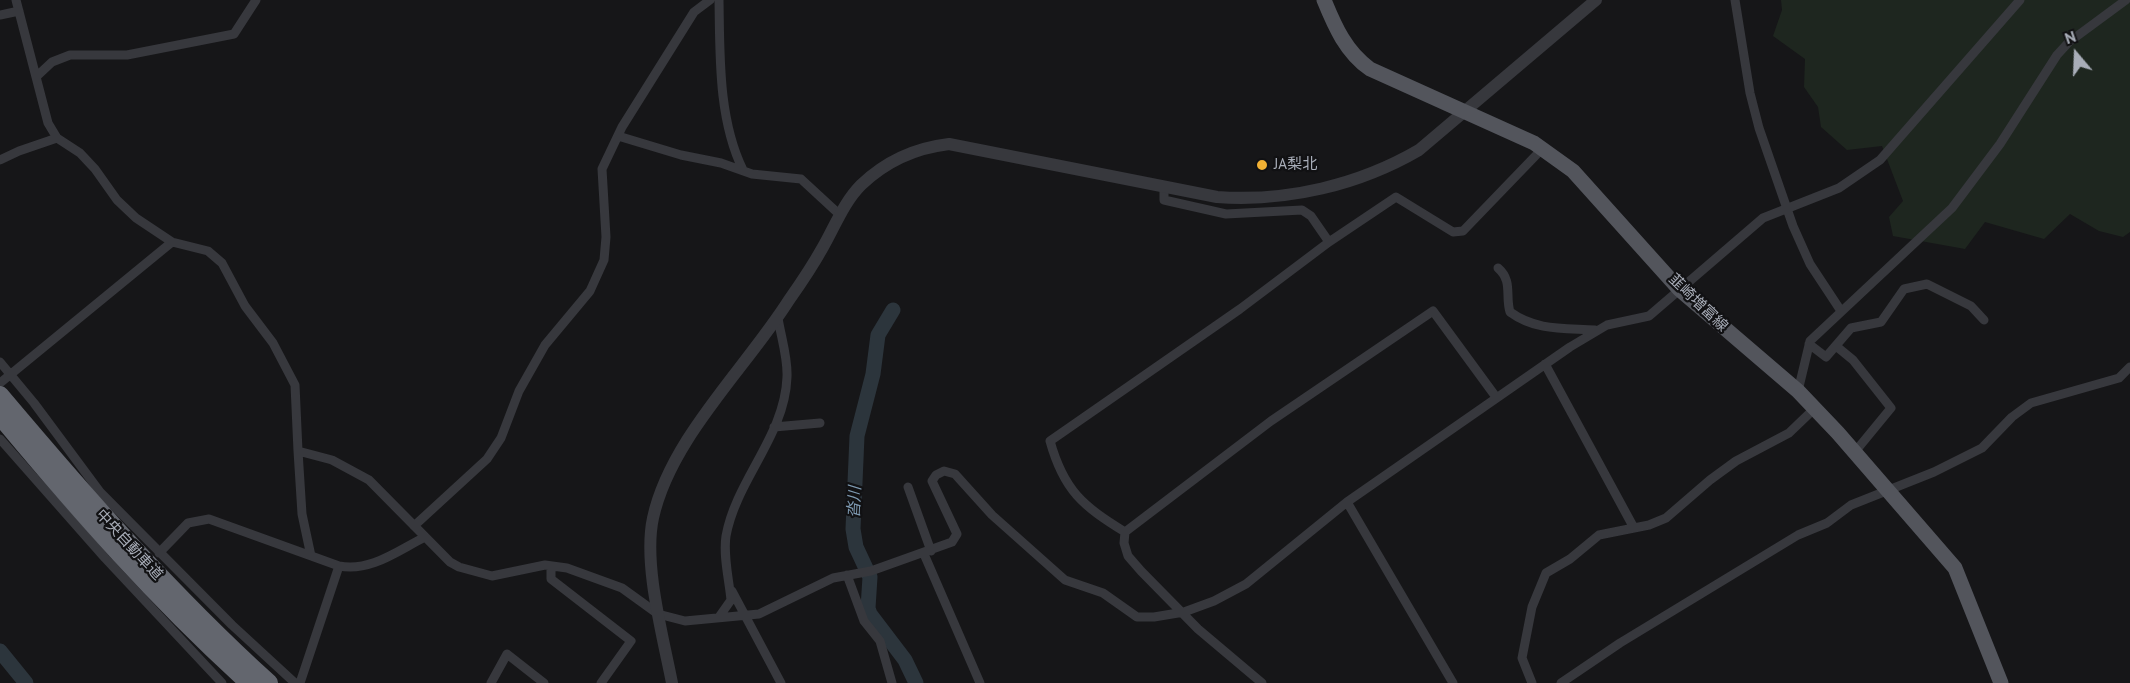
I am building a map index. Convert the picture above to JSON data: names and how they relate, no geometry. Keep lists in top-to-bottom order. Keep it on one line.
{"streets":{"highway":["中央自動車道"],"main road":["韮崎増富線"]},"water":["沓川"],"places":["JA梨北"],"north":"top"}
